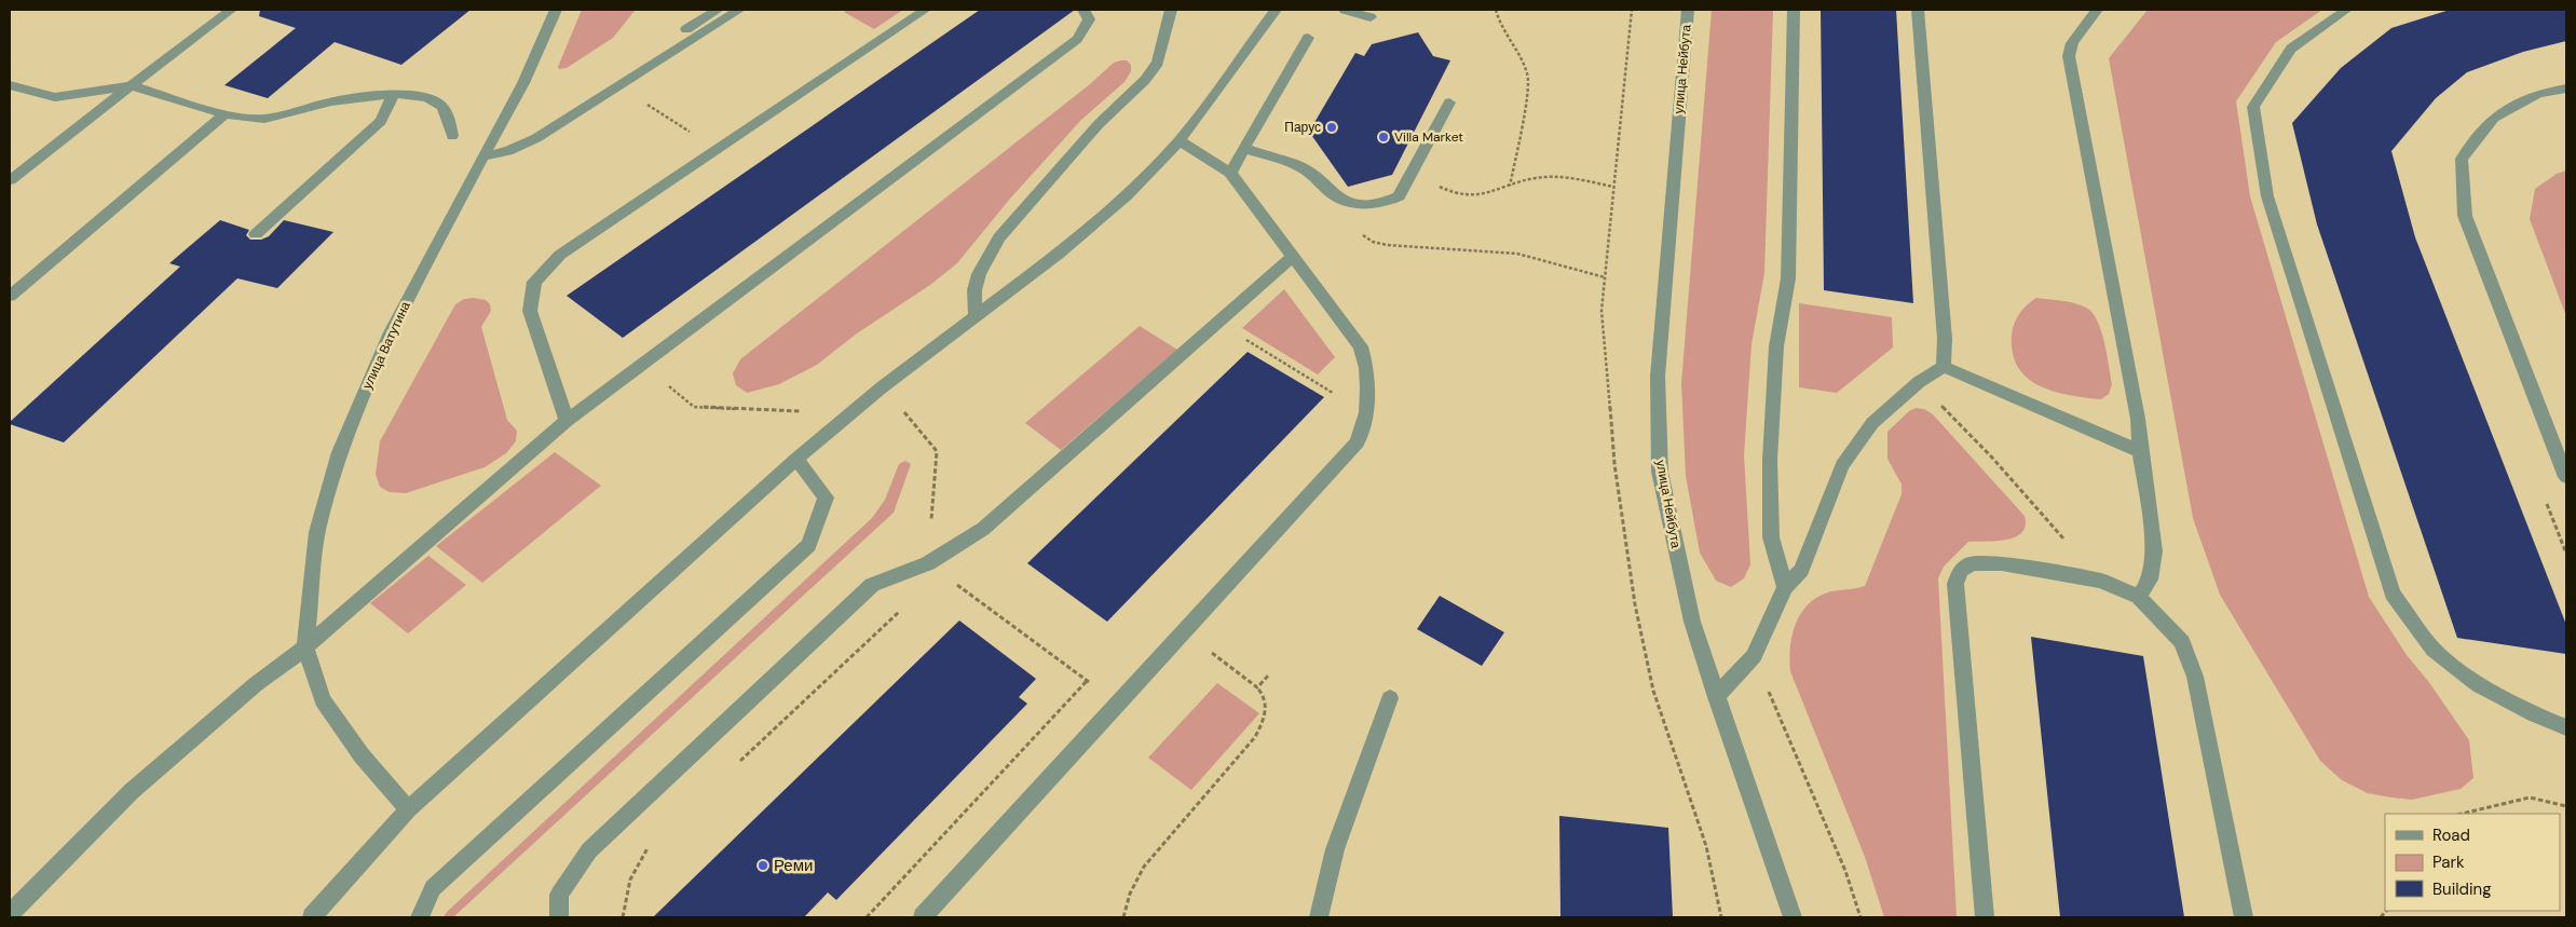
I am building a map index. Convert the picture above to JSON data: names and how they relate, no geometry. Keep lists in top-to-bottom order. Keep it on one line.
{"streets":{"street":["улица Нейбута","улица Ватутина"]},"places":["Парус","Villa Market","Реми"],"legend":["Road","Park","Building"]}
